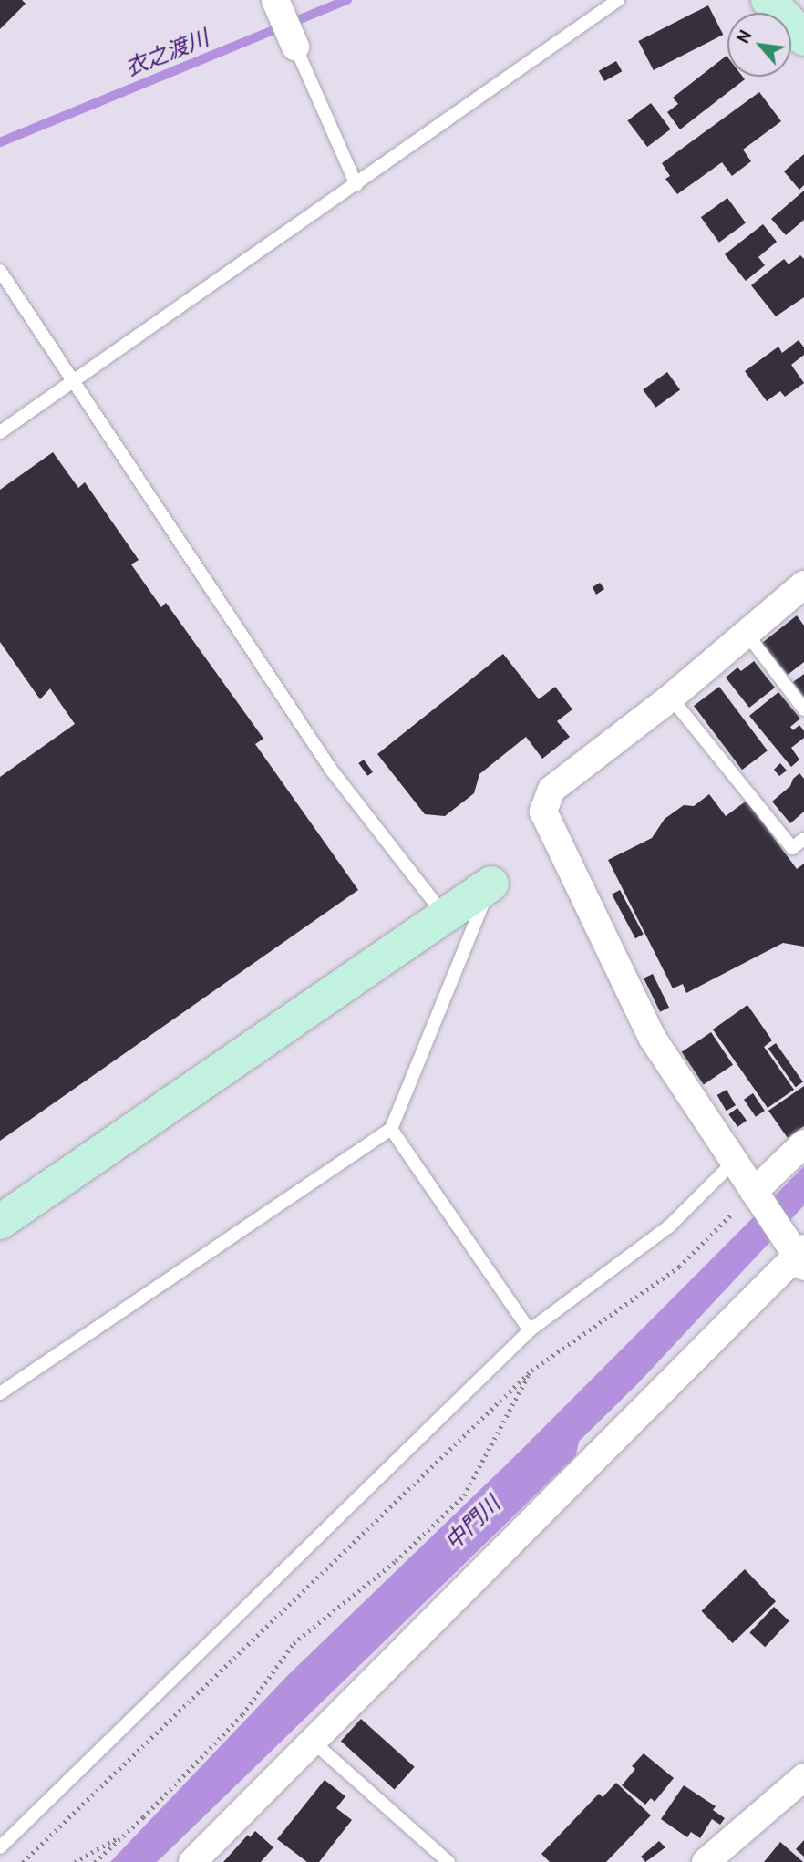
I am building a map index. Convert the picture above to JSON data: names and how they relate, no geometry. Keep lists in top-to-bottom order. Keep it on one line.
{"water":["衣之渡川","中門川"],"north":"top left"}
